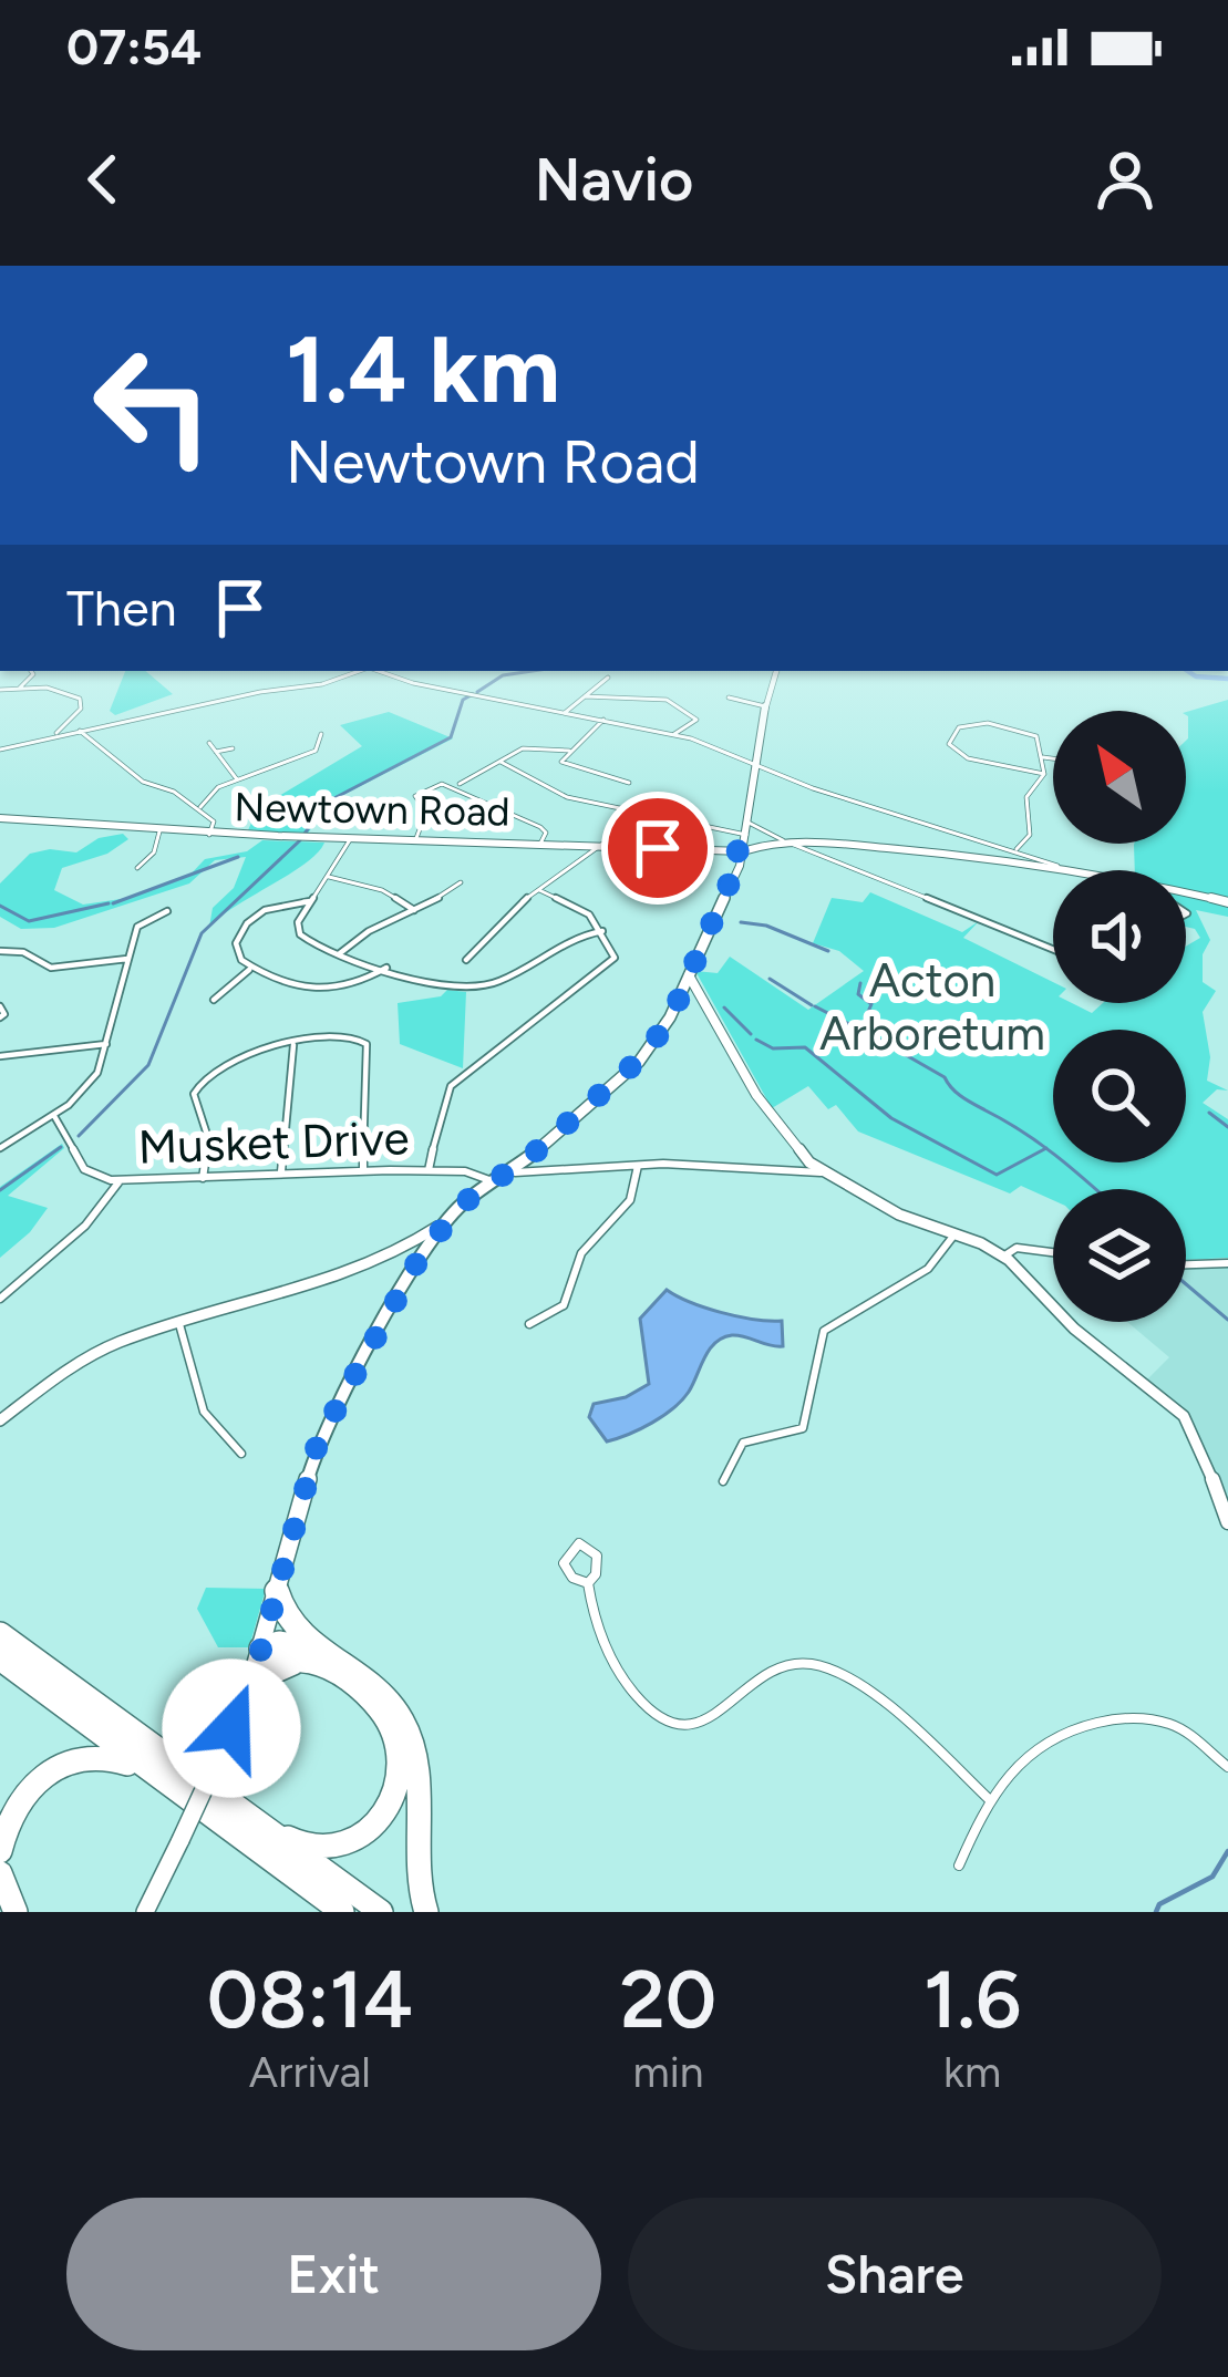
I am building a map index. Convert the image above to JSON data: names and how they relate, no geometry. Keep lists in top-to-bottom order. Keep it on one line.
{"streets":{"street":["Newtown Road","Musket Drive"]},"parks":["Acton Arboretum"],"north":"top left","page":{"status":"07:54","header":"Navio","turn":["1.4 km","Newtown Road"],"then":"Then","eta":["08:14","Arrival","20","min","1.6","km"],"buttons":["Exit","Share"]}}
